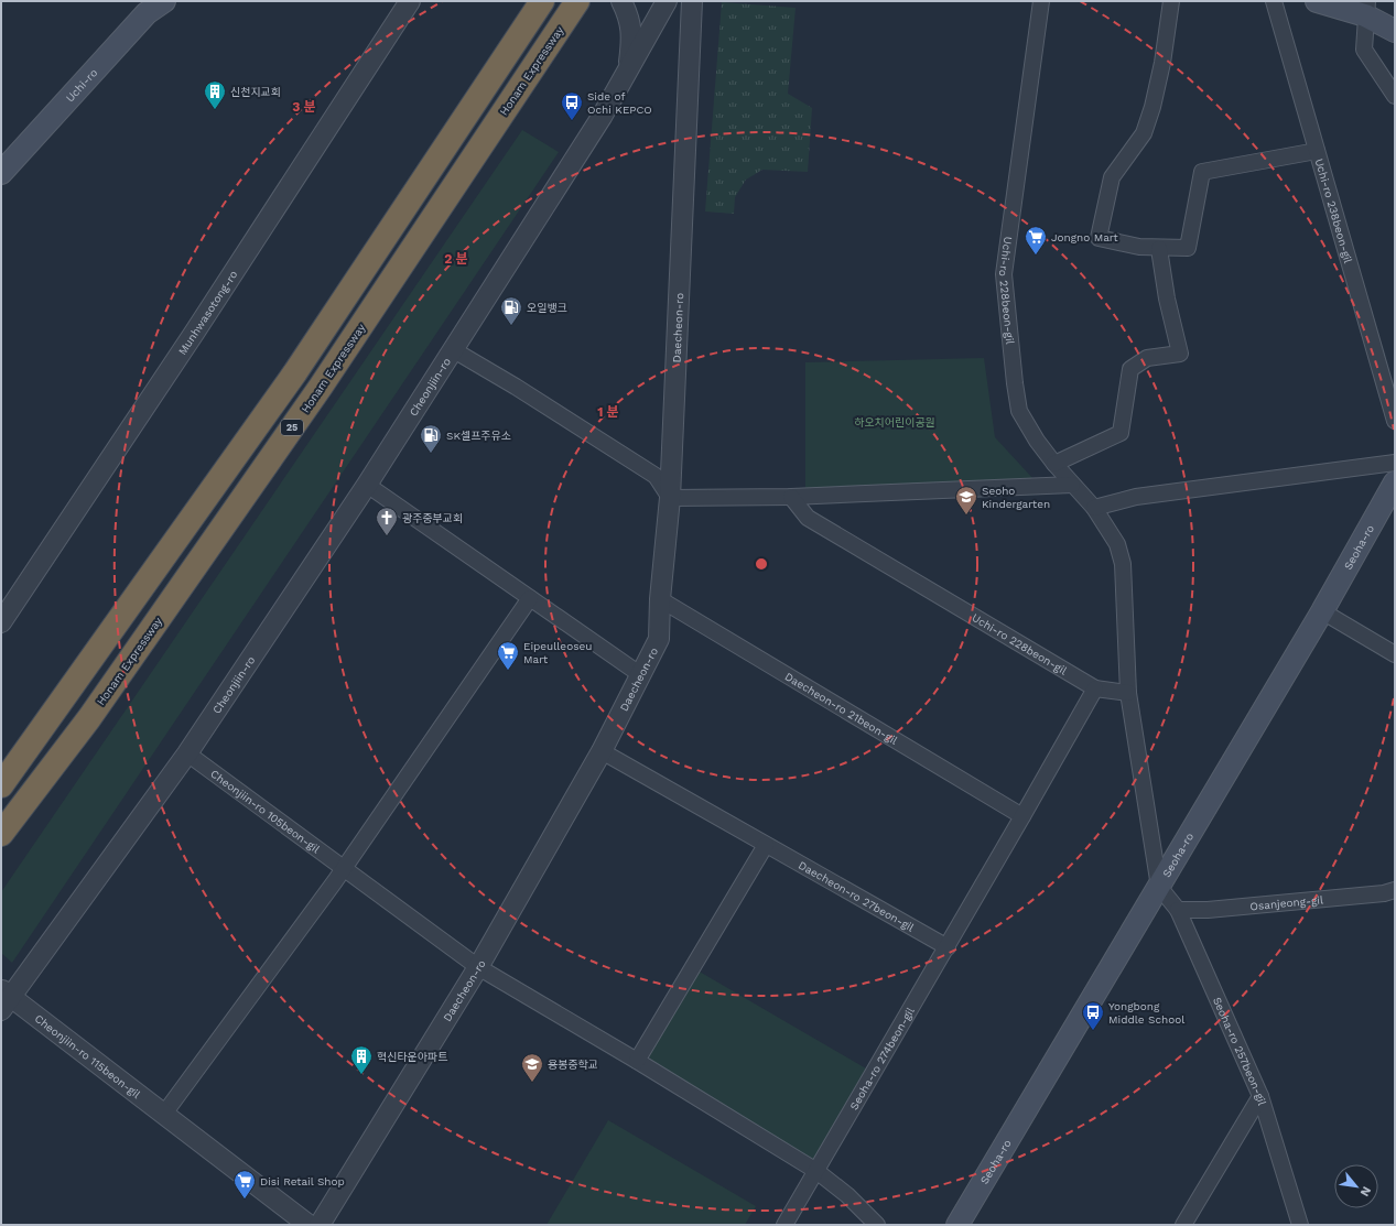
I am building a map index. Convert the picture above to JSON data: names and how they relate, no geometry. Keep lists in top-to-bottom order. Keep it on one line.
{"streets":{"highway":["Honam Expressway","25"],"main road":["Uchi-ro","Seoha-ro"],"street":["Uchi-ro 238beon-gil","Uchi-ro 228beon-gil","Munhwasotong-ro","Daecheon-ro","Cheonjiin-ro","Daecheon-ro 21beon-gil","Cheonjiin-ro 105beon-gil","Daecheon-ro 27beon-gil","Osanjeong-gil","Seoha-ro 257beon-gil","Cheonjiin-ro 115beon-gil","Seoha-ro 274beon-gil"]},"crossings":[["Uchi-ro 228beon-gil","Seoha-ro"],["Uchi-ro 228beon-gil","Seoha-ro 257beon-gil"],["Daecheon-ro","Cheonjiin-ro"],["Daecheon-ro","Daecheon-ro 21beon-gil"],["Daecheon-ro","Cheonjiin-ro 105beon-gil"],["Daecheon-ro","Daecheon-ro 27beon-gil"],["Cheonjiin-ro","Cheonjiin-ro 105beon-gil"],["Cheonjiin-ro","Cheonjiin-ro 115beon-gil"],["Seoha-ro","Seoha-ro 257beon-gil"],["Daecheon-ro 27beon-gil","Seoha-ro 274beon-gil"],["Osanjeong-gil","Seoha-ro 257beon-gil"]],"parks":["하오치어린이공원"],"places":{"building":["신천지교회","혁신타운아파트"],"bus stop":["Side of Ochi KEPCO","Yongbong Middle School"],"supermarket":["Jongno Mart","Eipeulleoseu Mart","Disi Retail Shop"],"fuel station":["오일뱅크","SK셀프주유소"],"school or university":["Seoho Kindergarten","용봉중학교"],"church":["광주중부교회"]},"north":"bottom right","rings":["3 분","2 분","1 분"]}
